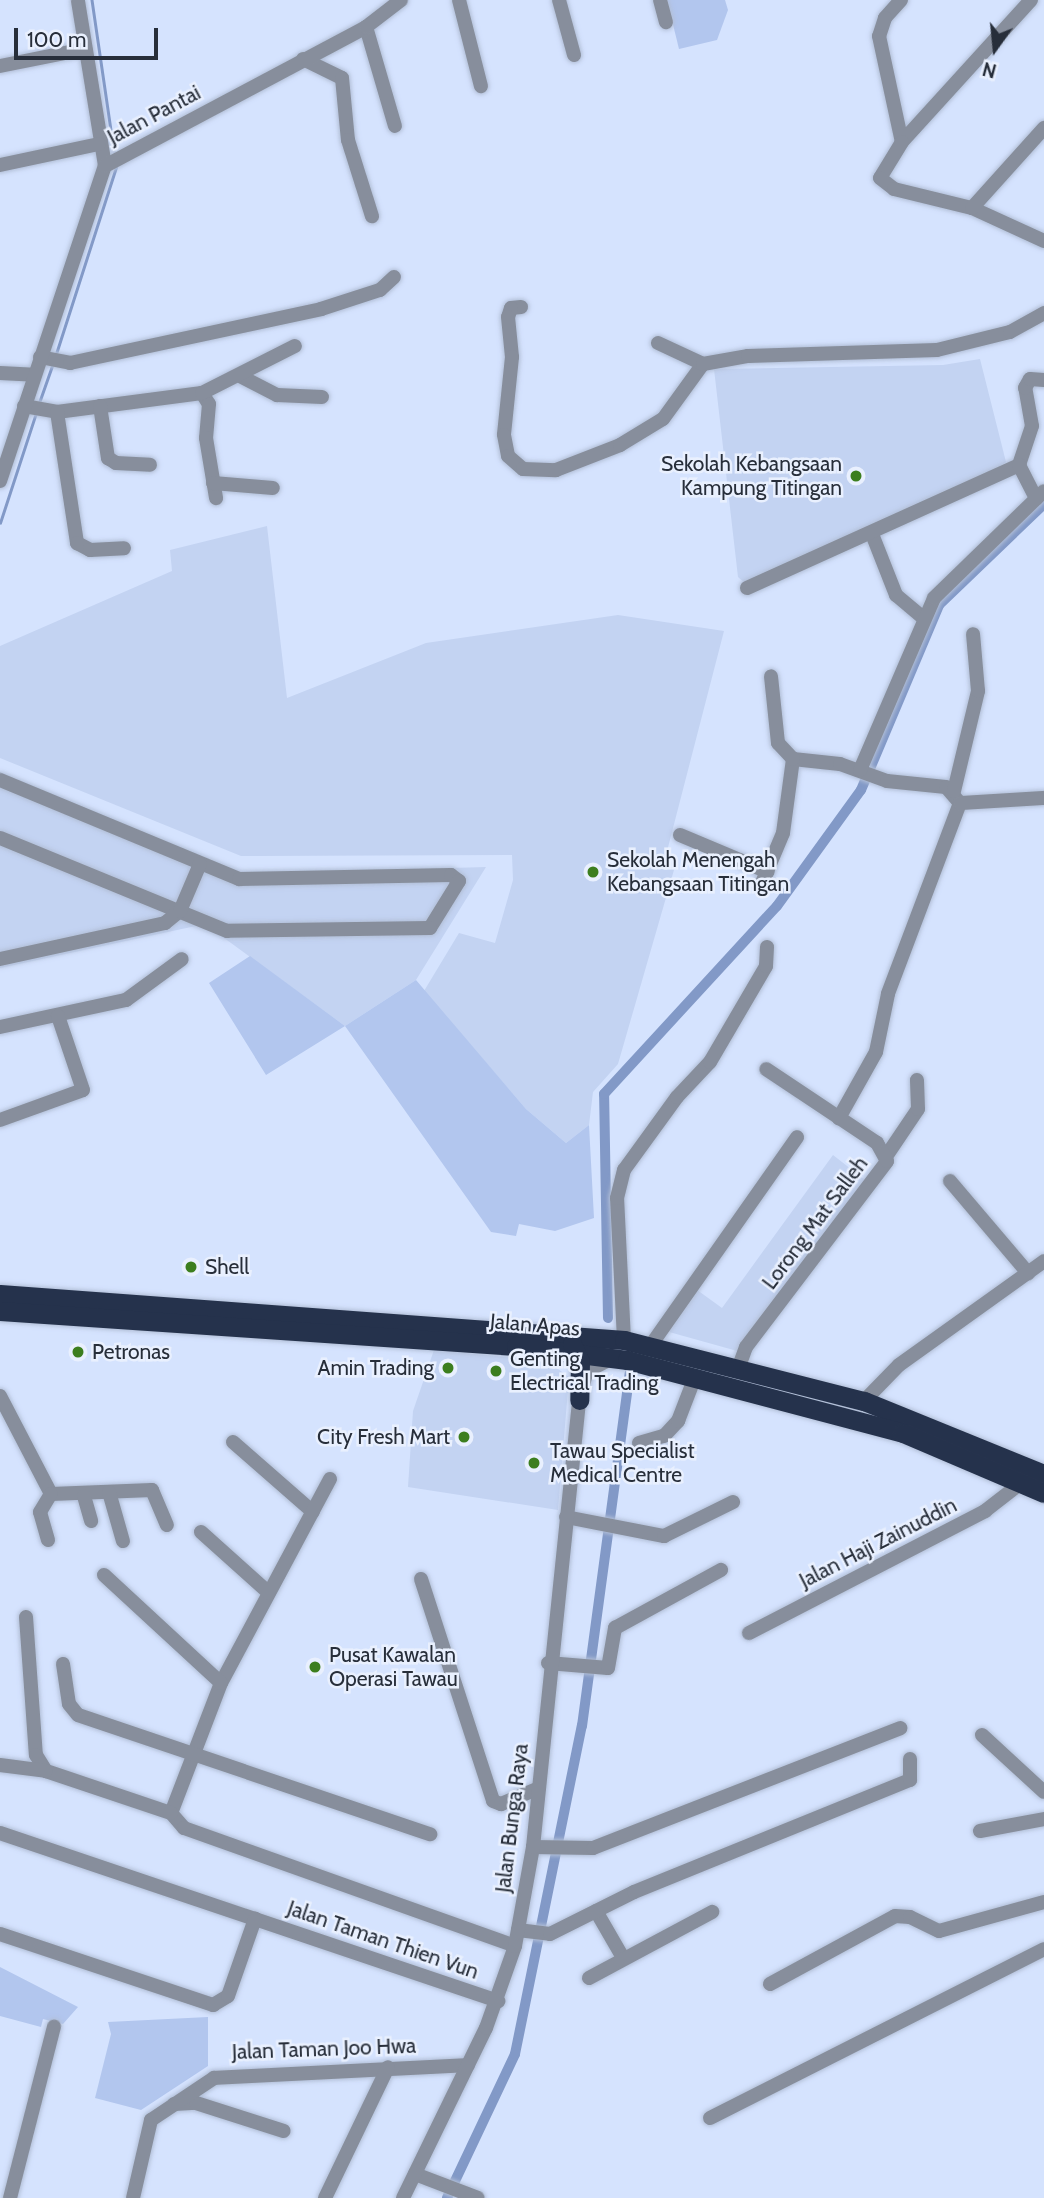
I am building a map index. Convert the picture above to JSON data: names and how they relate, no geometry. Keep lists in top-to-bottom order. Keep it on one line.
{"streets":{"highway":["Jalan Apas"],"street":["Jalan Pantai","Lorong Mat Salleh","Jalan Haji Zainuddin","Jalan Bunga Raya","Jalan Taman Thien Vun","Jalan Taman Joo Hwa"]},"crossings":[["Lorong Mat Salleh","Jalan Apas"],["Jalan Apas","Jalan Haji Zainuddin"],["Jalan Bunga Raya","Jalan Taman Thien Vun"],["Jalan Bunga Raya","Jalan Taman Joo Hwa"]],"places":["Sekolah Kebangsaan Kampung Titingan","Sekolah Menengah Kebangsaan Titingan","Shell","Petronas","Amin Trading","Genting Electrical Trading","City Fresh Mart","Tawau Specialist Medical Centre","Pusat Kawalan Operasi Tawau"],"scale_bar":"100 m","north":"bottom"}
